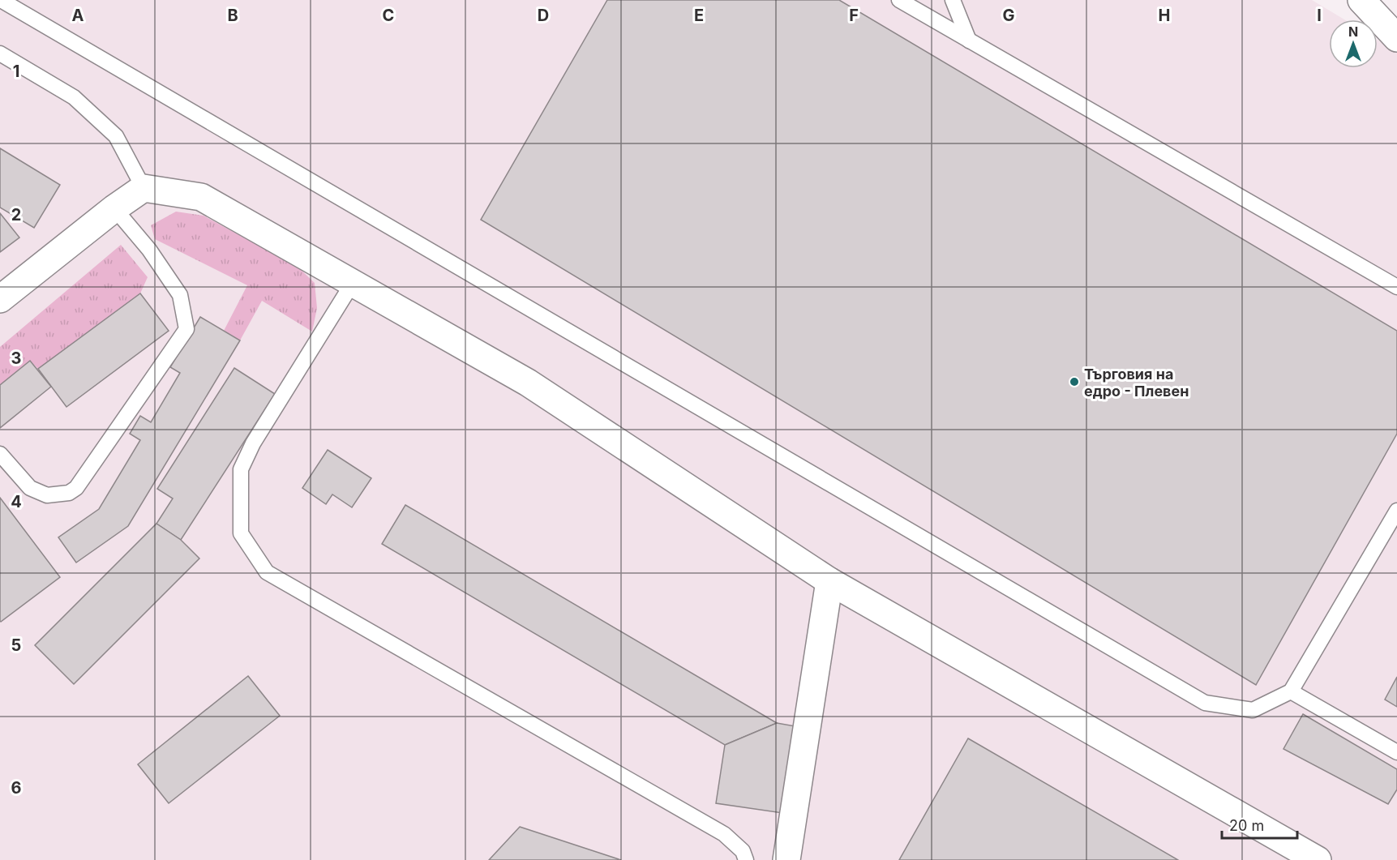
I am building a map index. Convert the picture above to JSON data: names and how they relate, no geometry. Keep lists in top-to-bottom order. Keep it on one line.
{"places":["Търговия на едро - Плевен"],"scale_bar":"20 m","north":"top","grid":{"columns":["A","B","C","D","E","F","G","H","I"],"rows":["1","2","3","4","5","6"]}}
